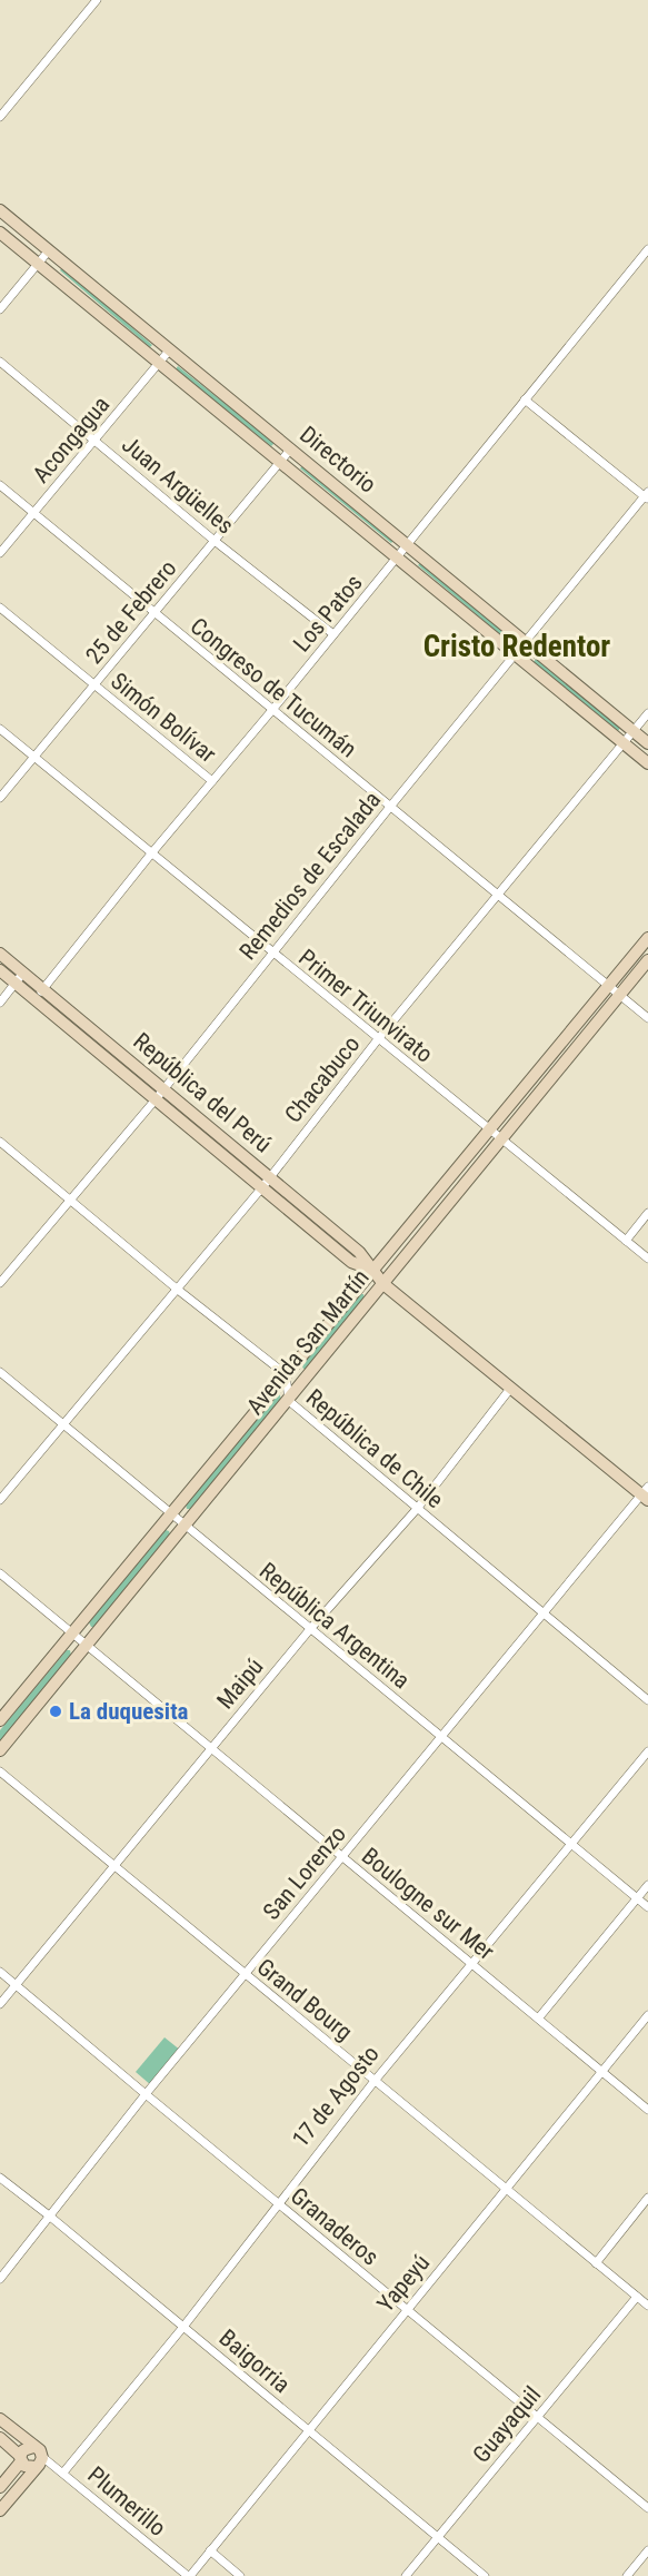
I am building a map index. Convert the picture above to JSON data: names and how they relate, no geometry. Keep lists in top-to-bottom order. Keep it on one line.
{"streets":{"main road":["Directorio","República del Perú","Avenida San Martín"],"street":["Acongagua","Juan Argüelles","25 de Febrero","Los Patos","Congreso de Tucumán","Simón Bolívar","Remedios de Escalada","Primer Triunvirato","Chacabuco","República de Chile","República Argentina","Maipú","San Lorenzo","Boulogne sur Mer","Grand Bourg","17 de Agosto","Granaderos","Yapeyú","Baigorria","Guayaquil","Plumerillo"]},"crossings":[["Acongagua","Directorio"],["Acongagua","Juan Argüelles"],["Acongagua","Congreso de Tucumán"],["Directorio","25 de Febrero"],["Directorio","Los Patos"],["Directorio","Remedios de Escalada"],["Directorio","Chacabuco"],["Juan Argüelles","25 de Febrero"],["Juan Argüelles","Los Patos"],["25 de Febrero","Congreso de Tucumán"],["25 de Febrero","Simón Bolívar"],["25 de Febrero","Primer Triunvirato"],["Los Patos","Congreso de Tucumán"],["Los Patos","Simón Bolívar"],["Los Patos","Primer Triunvirato"],["Los Patos","República del Perú"],["Congreso de Tucumán","Remedios de Escalada"],["Congreso de Tucumán","Chacabuco"],["Congreso de Tucumán","Avenida San Martín"],["Remedios de Escalada","Primer Triunvirato"],["Remedios de Escalada","República del Perú"],["Remedios de Escalada","República de Chile"],["Primer Triunvirato","Chacabuco"],["Primer Triunvirato","Avenida San Martín"],["Chacabuco","República del Perú"],["Chacabuco","República de Chile"],["Chacabuco","República Argentina"],["República del Perú","Avenida San Martín"],["República del Perú","Maipú"],["República del Perú","San Lorenzo"],["Avenida San Martín","República de Chile"],["Avenida San Martín","República Argentina"],["Avenida San Martín","Boulogne sur Mer"],["República de Chile","Maipú"],["República de Chile","San Lorenzo"],["República Argentina","Maipú"],["República Argentina","San Lorenzo"],["República Argentina","17 de Agosto"],["Maipú","Boulogne sur Mer"],["Maipú","Grand Bourg"],["Maipú","Granaderos"],["San Lorenzo","Boulogne sur Mer"],["San Lorenzo","Grand Bourg"],["San Lorenzo","Granaderos"],["San Lorenzo","Baigorria"],["Boulogne sur Mer","17 de Agosto"],["Boulogne sur Mer","Yapeyú"],["Grand Bourg","17 de Agosto"],["Grand Bourg","Yapeyú"],["Grand Bourg","Guayaquil"],["17 de Agosto","Granaderos"],["17 de Agosto","Baigorria"],["17 de Agosto","Plumerillo"],["Granaderos","Yapeyú"],["Granaderos","Guayaquil"],["Yapeyú","Baigorria"],["Yapeyú","Plumerillo"],["Baigorria","Guayaquil"]],"districts":["Cristo Redentor"],"places":["La duquesita"]}
